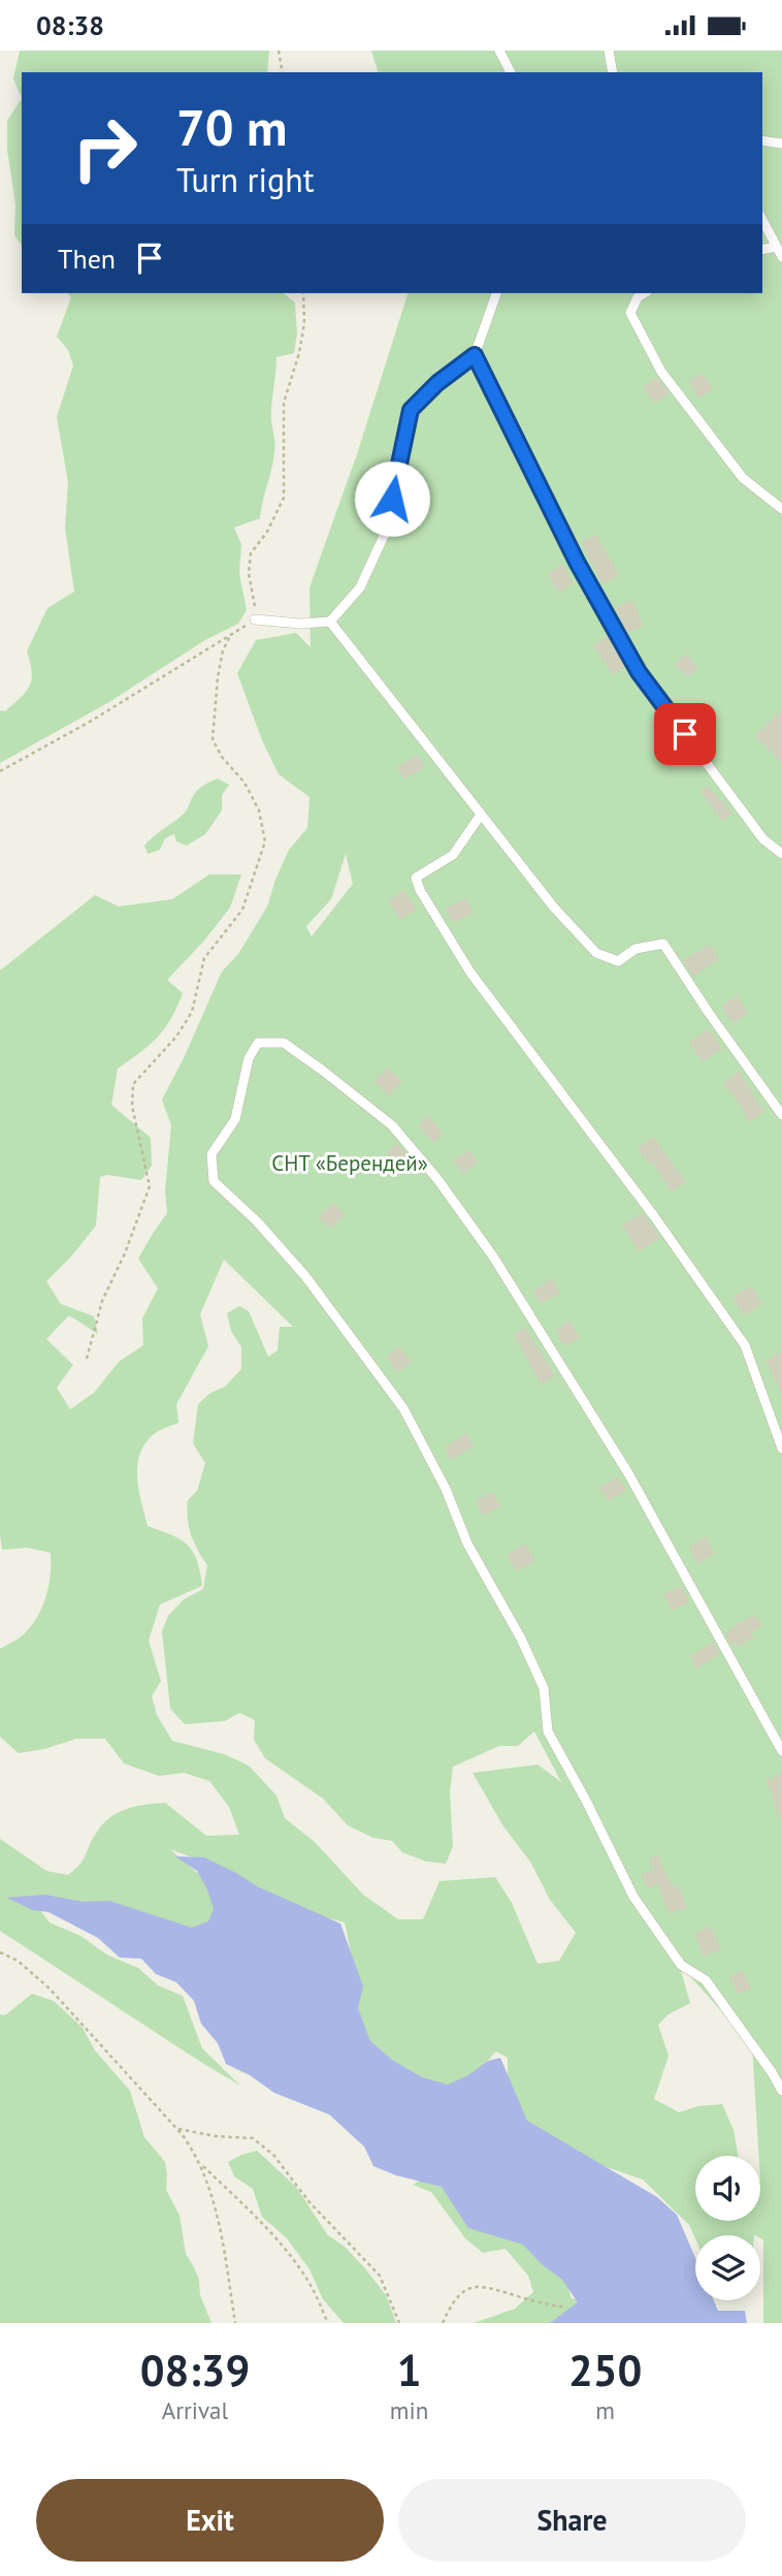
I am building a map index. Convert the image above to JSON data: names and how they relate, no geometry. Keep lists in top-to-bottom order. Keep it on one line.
{"parks":["СНТ «Берендей»"],"page":{"status":"08:38","turn":["70 m","Turn right"],"then":"Then","eta":["08:39","Arrival","1","min","250","m"],"buttons":["Exit","Share"]}}
